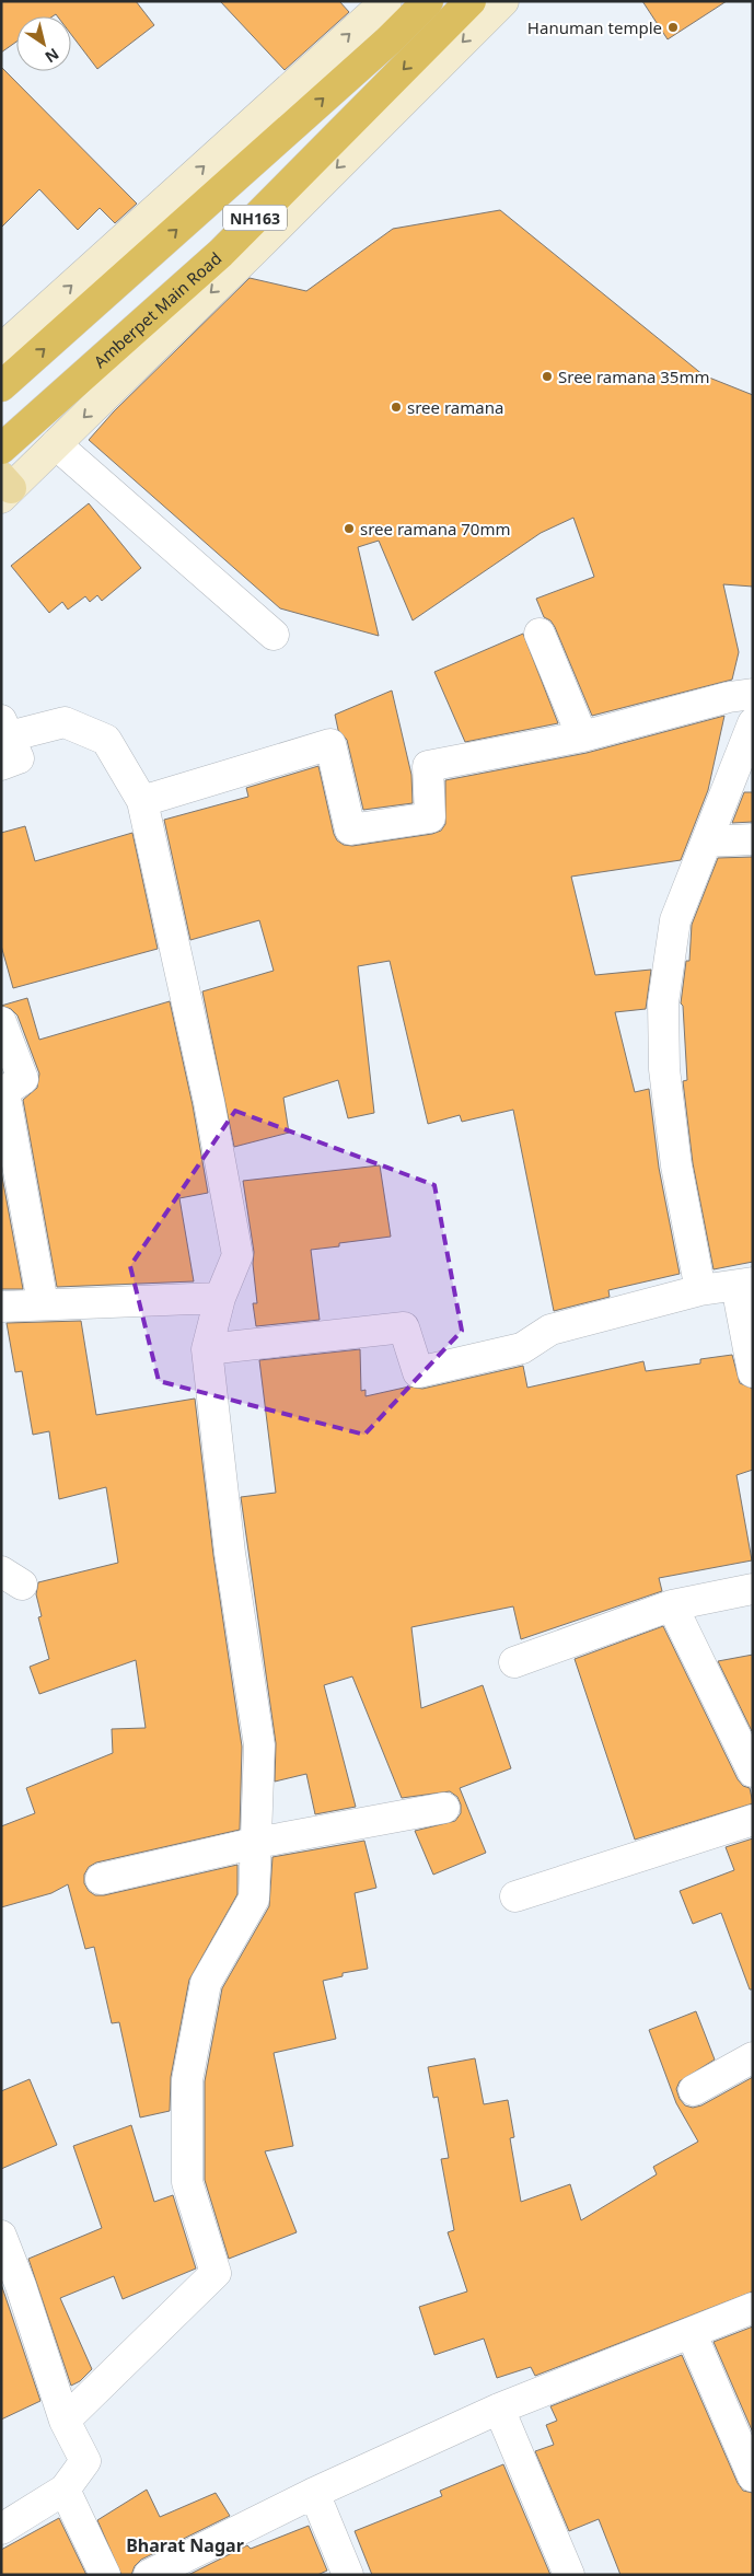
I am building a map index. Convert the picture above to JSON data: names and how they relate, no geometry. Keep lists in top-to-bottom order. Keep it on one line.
{"streets":{"highway":["NH163","Amberpet Main Road"]},"districts":["Bharat Nagar"],"places":["Hanuman temple","Sree ramana 35mm","sree ramana","sree ramana 70mm"],"north":"bottom right"}
